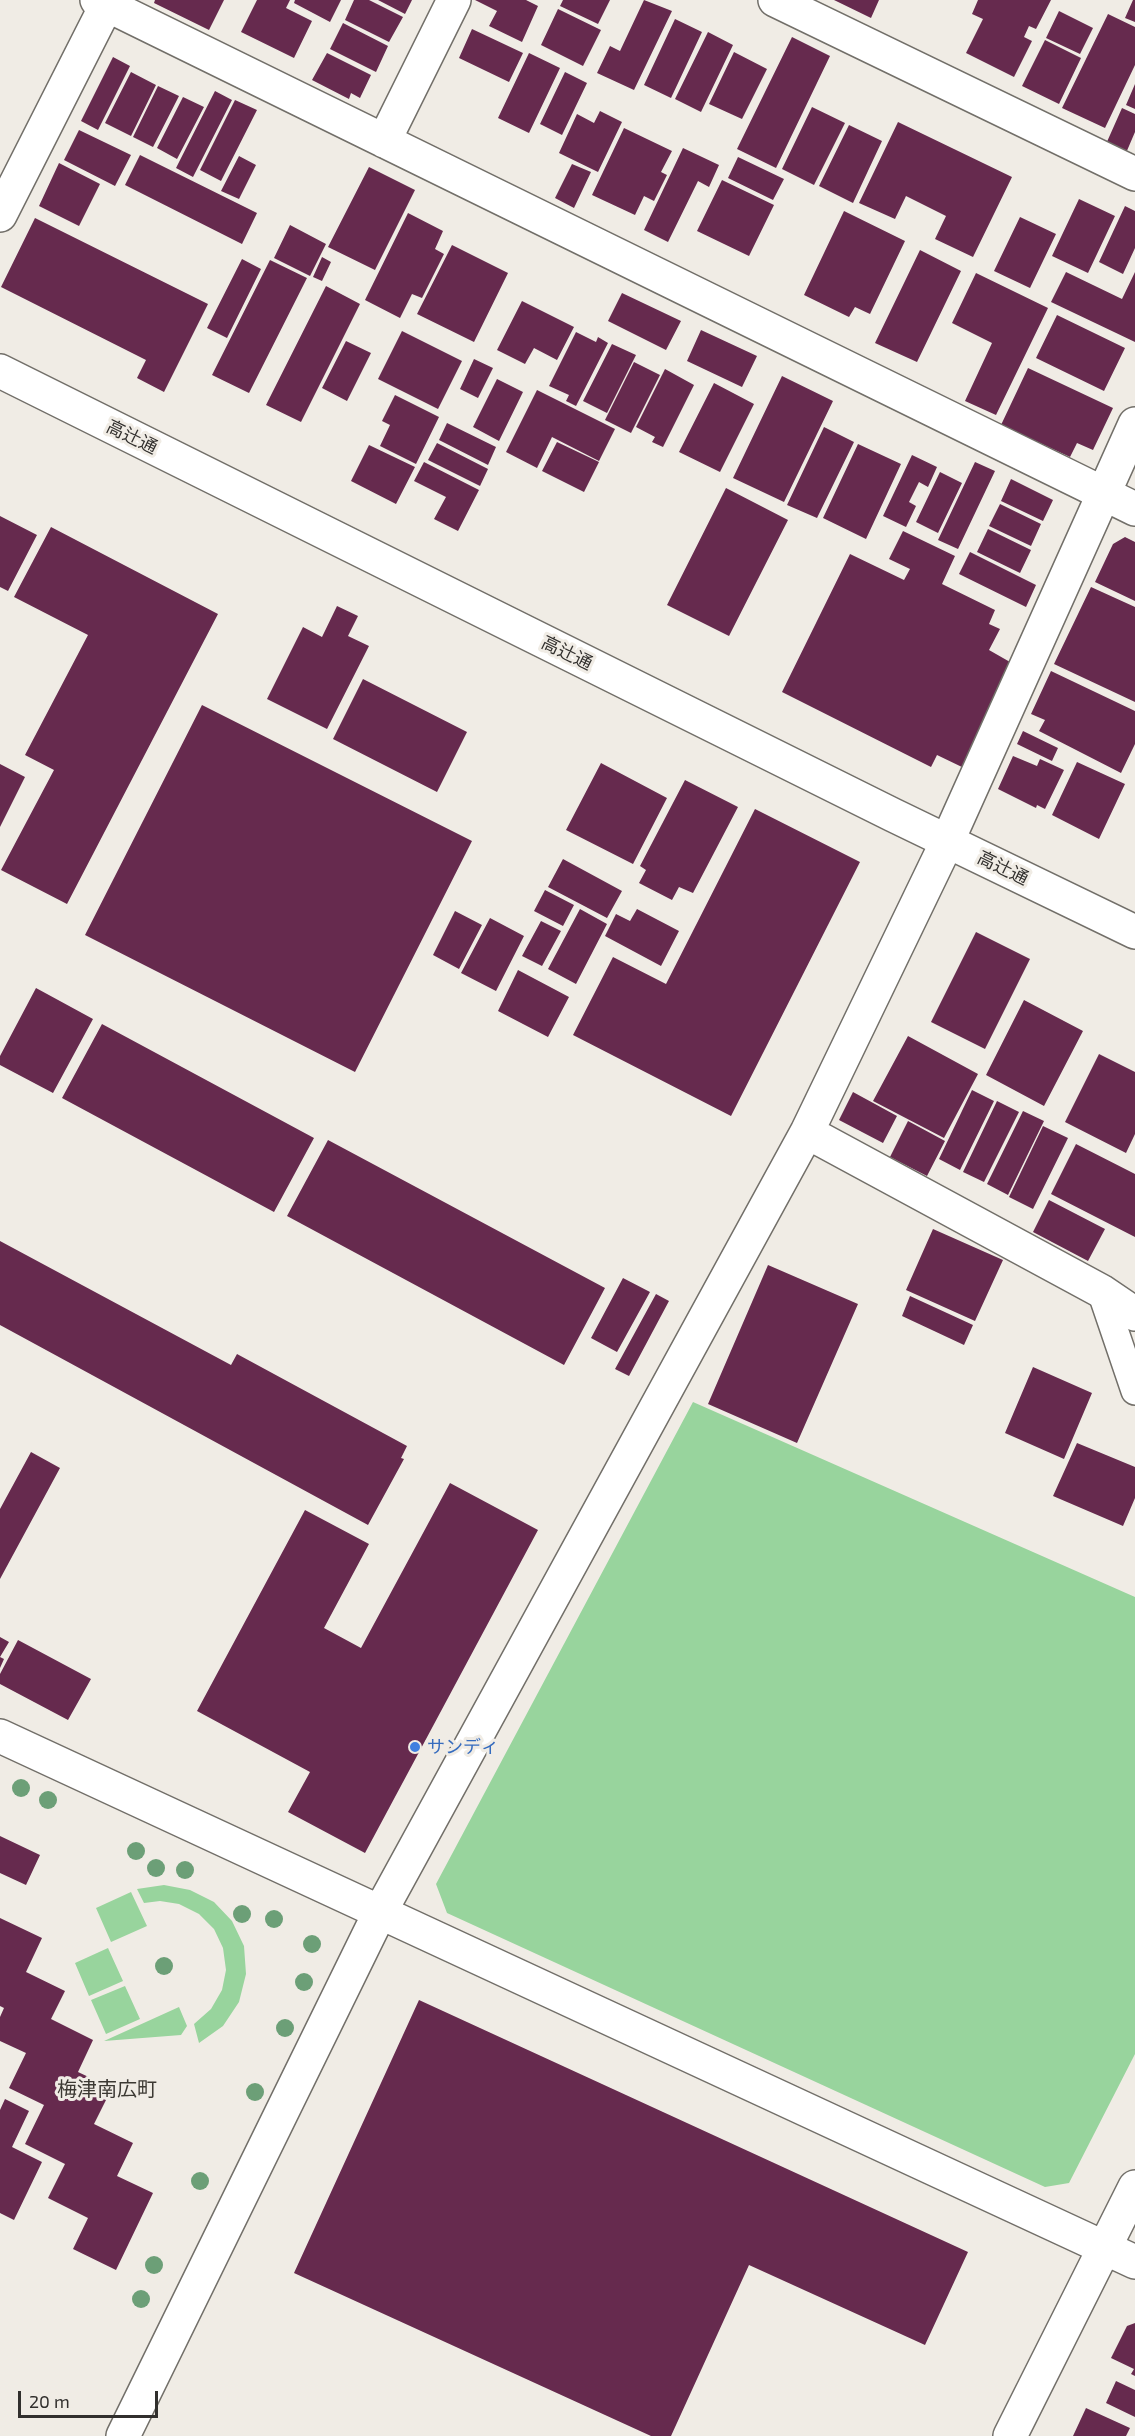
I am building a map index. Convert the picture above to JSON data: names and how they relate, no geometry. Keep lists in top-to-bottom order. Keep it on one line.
{"streets":{"street":["高辻通"]},"districts":["梅津南広町"],"places":["サンディ"],"scale_bar":"20 m"}
